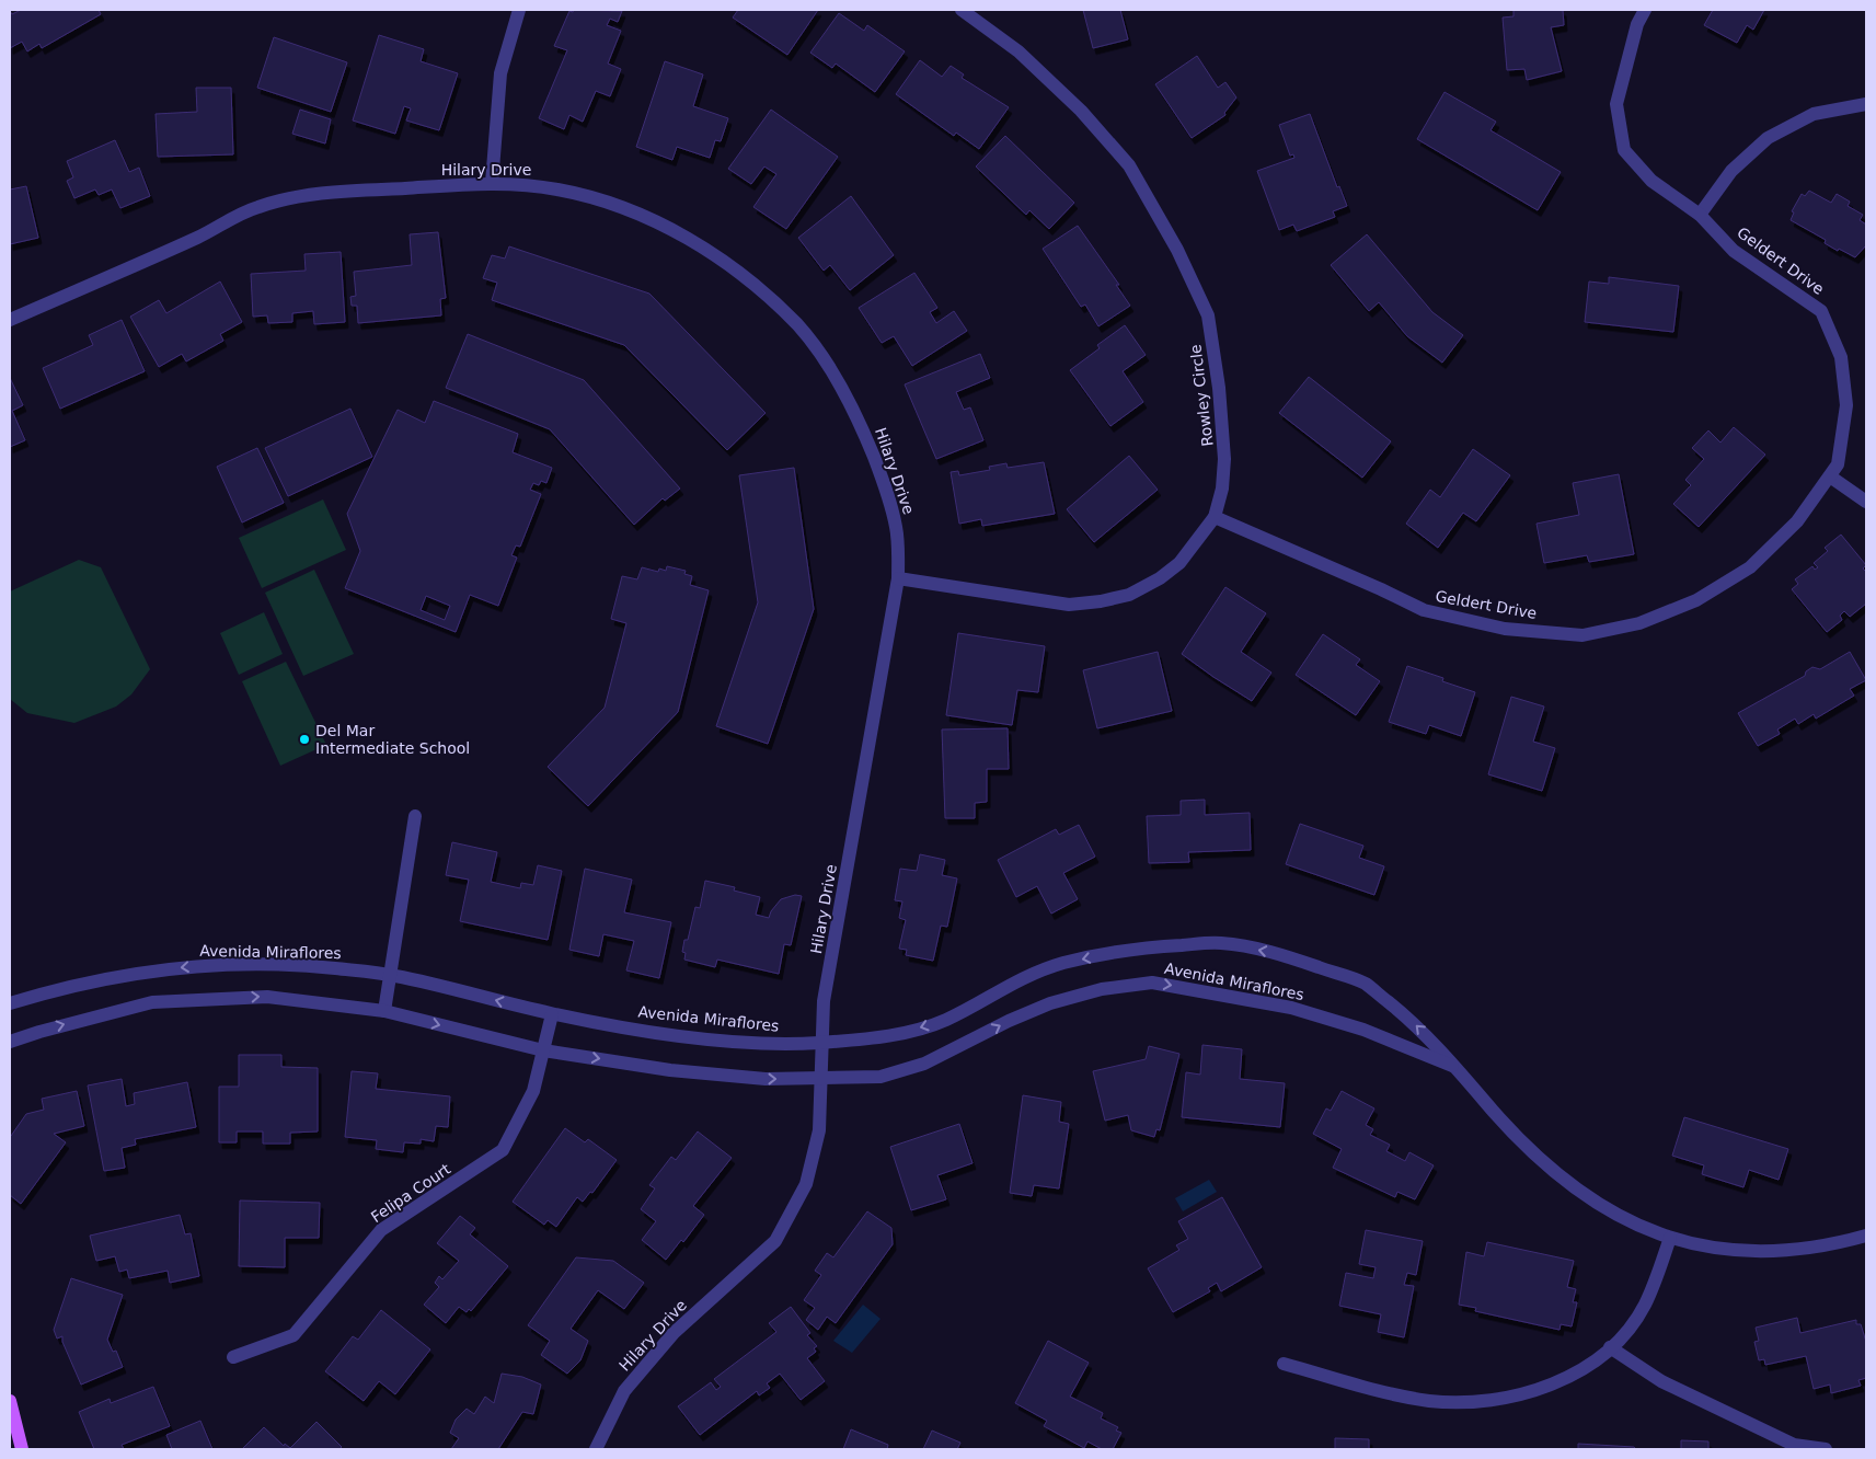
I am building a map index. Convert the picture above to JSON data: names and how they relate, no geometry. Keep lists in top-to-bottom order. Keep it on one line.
{"streets":{"street":["Hilary Drive","Geldert Drive","Rowley Circle","Avenida Miraflores","Felipa Court"]},"crossings":[["Hilary Drive","Rowley Circle"],["Hilary Drive","Avenida Miraflores"],["Geldert Drive","Rowley Circle"],["Avenida Miraflores","Felipa Court"]],"places":["Del Mar Intermediate School"]}
